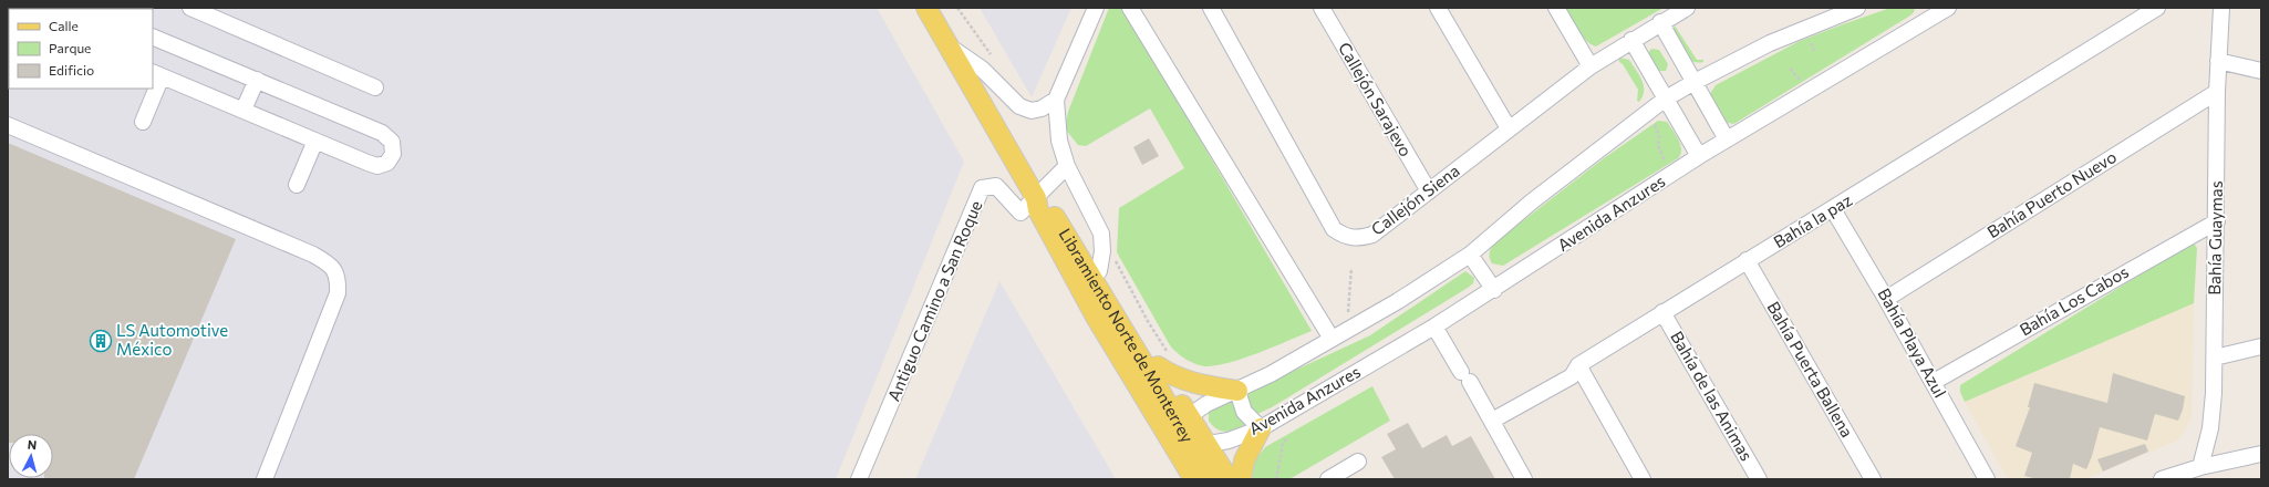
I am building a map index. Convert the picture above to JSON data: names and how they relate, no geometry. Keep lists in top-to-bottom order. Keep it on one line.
{"streets":{"main road":["Libramiento Norte de Monterrey"],"street":["Callejón Sarajevo","Bahía Puerto Nuevo","Callejón Siena","Avenida Anzures","Bahía la paz","Bahía Guaymas","Antiguo Camino a San Roque","Bahía Los Cabos","Bahía Playa Azul","Bahía Puerta Ballena","Bahía de las Animas"]},"crossings":[["Callejón Sarajevo","Callejón Siena"],["Bahía Puerto Nuevo","Bahía Guaymas"],["Bahía Puerto Nuevo","Bahía Playa Azul"],["Avenida Anzures","Libramiento Norte de Monterrey"],["Bahía la paz","Bahía Playa Azul"],["Bahía la paz","Bahía Puerta Ballena"],["Bahía la paz","Bahía de las Animas"],["Bahía Guaymas","Bahía Los Cabos"],["Antiguo Camino a San Roque","Libramiento Norte de Monterrey"],["Bahía Los Cabos","Bahía Playa Azul"]],"places":{"building":["LS Automotive México"]},"legend":["Calle","Parque","Edificio"],"north":"top"}
